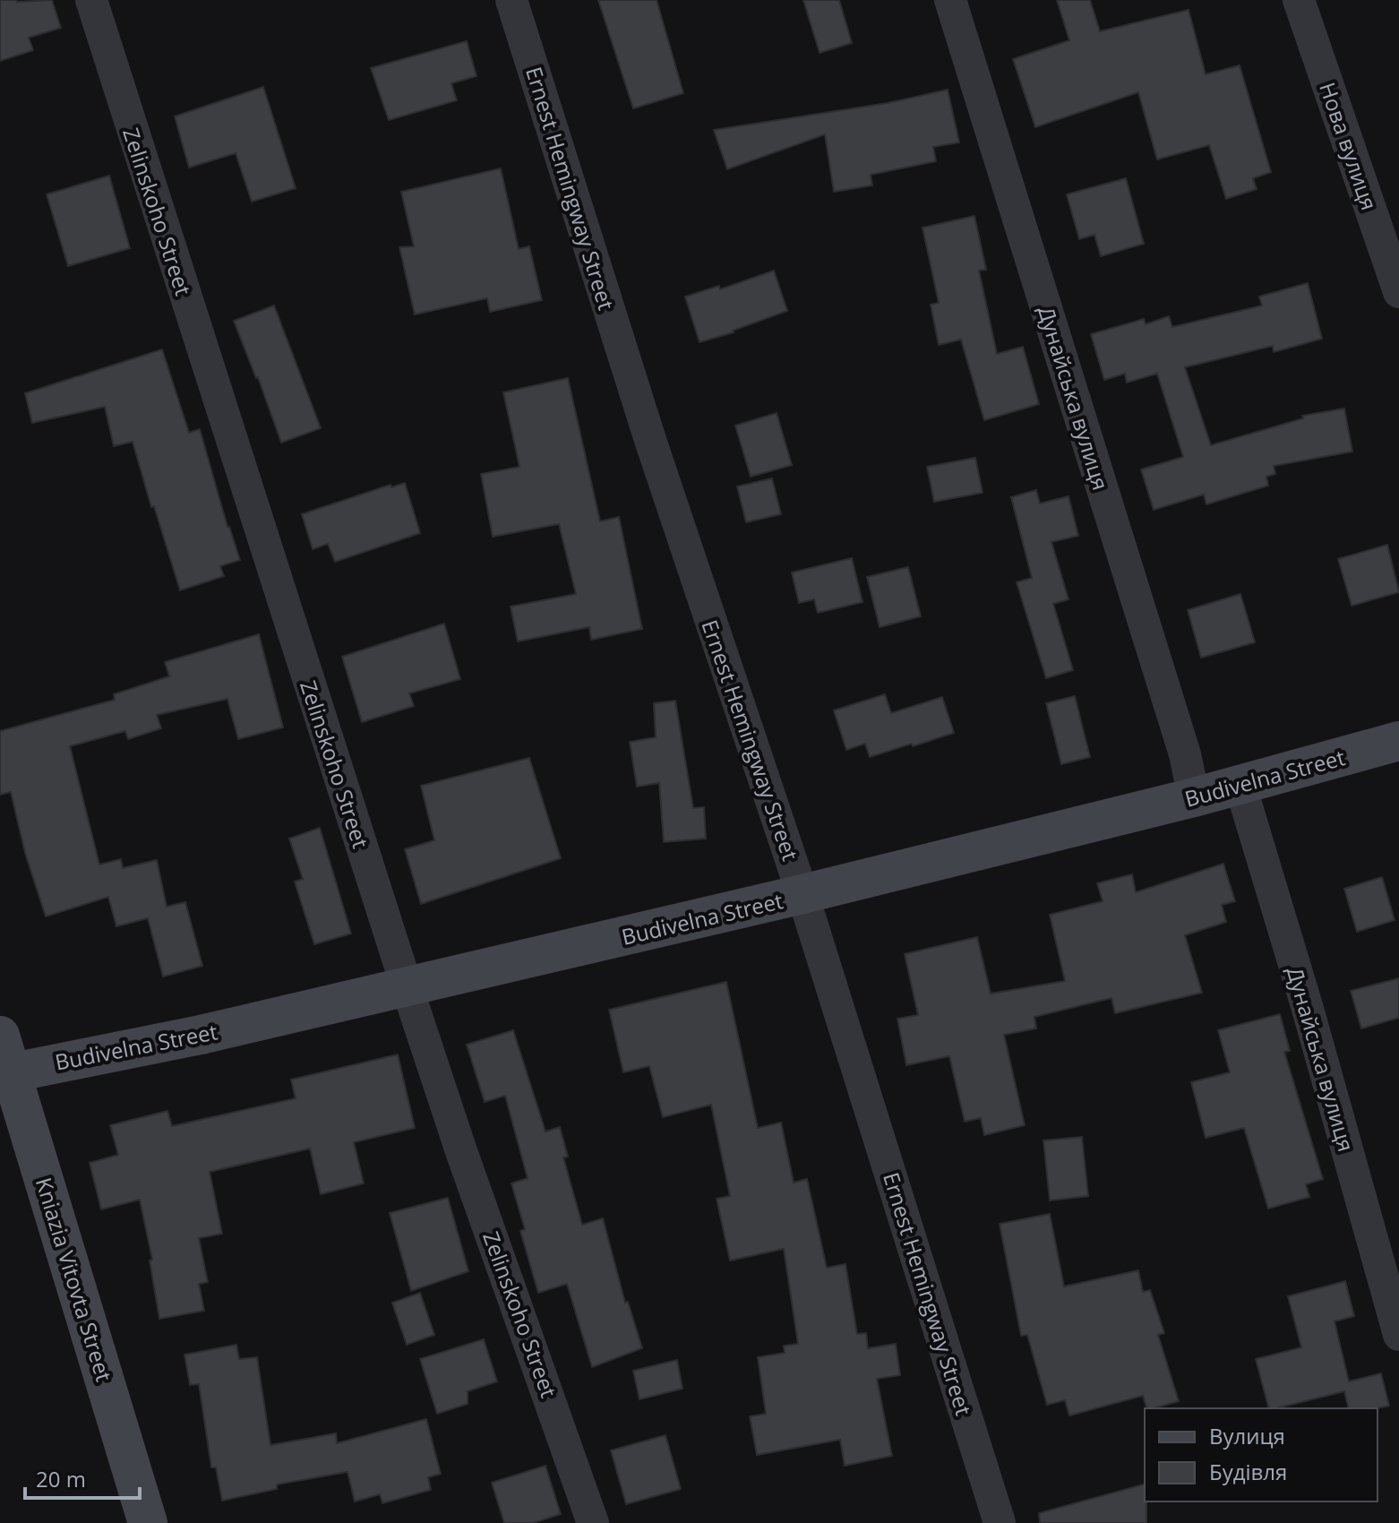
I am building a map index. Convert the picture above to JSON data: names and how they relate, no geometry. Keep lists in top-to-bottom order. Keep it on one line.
{"streets":{"street":["Нова вулиця","Ernest Hemingway Street","Zelinskoho Street","Дунайська вулиця","Budivelna Street","Kniazia Vitovta Street"]},"crossings":[["Ernest Hemingway Street","Budivelna Street"],["Zelinskoho Street","Budivelna Street"],["Дунайська вулиця","Budivelna Street"],["Budivelna Street","Kniazia Vitovta Street"]],"legend":["Вулиця","Будівля"],"scale_bar":"20 m"}
